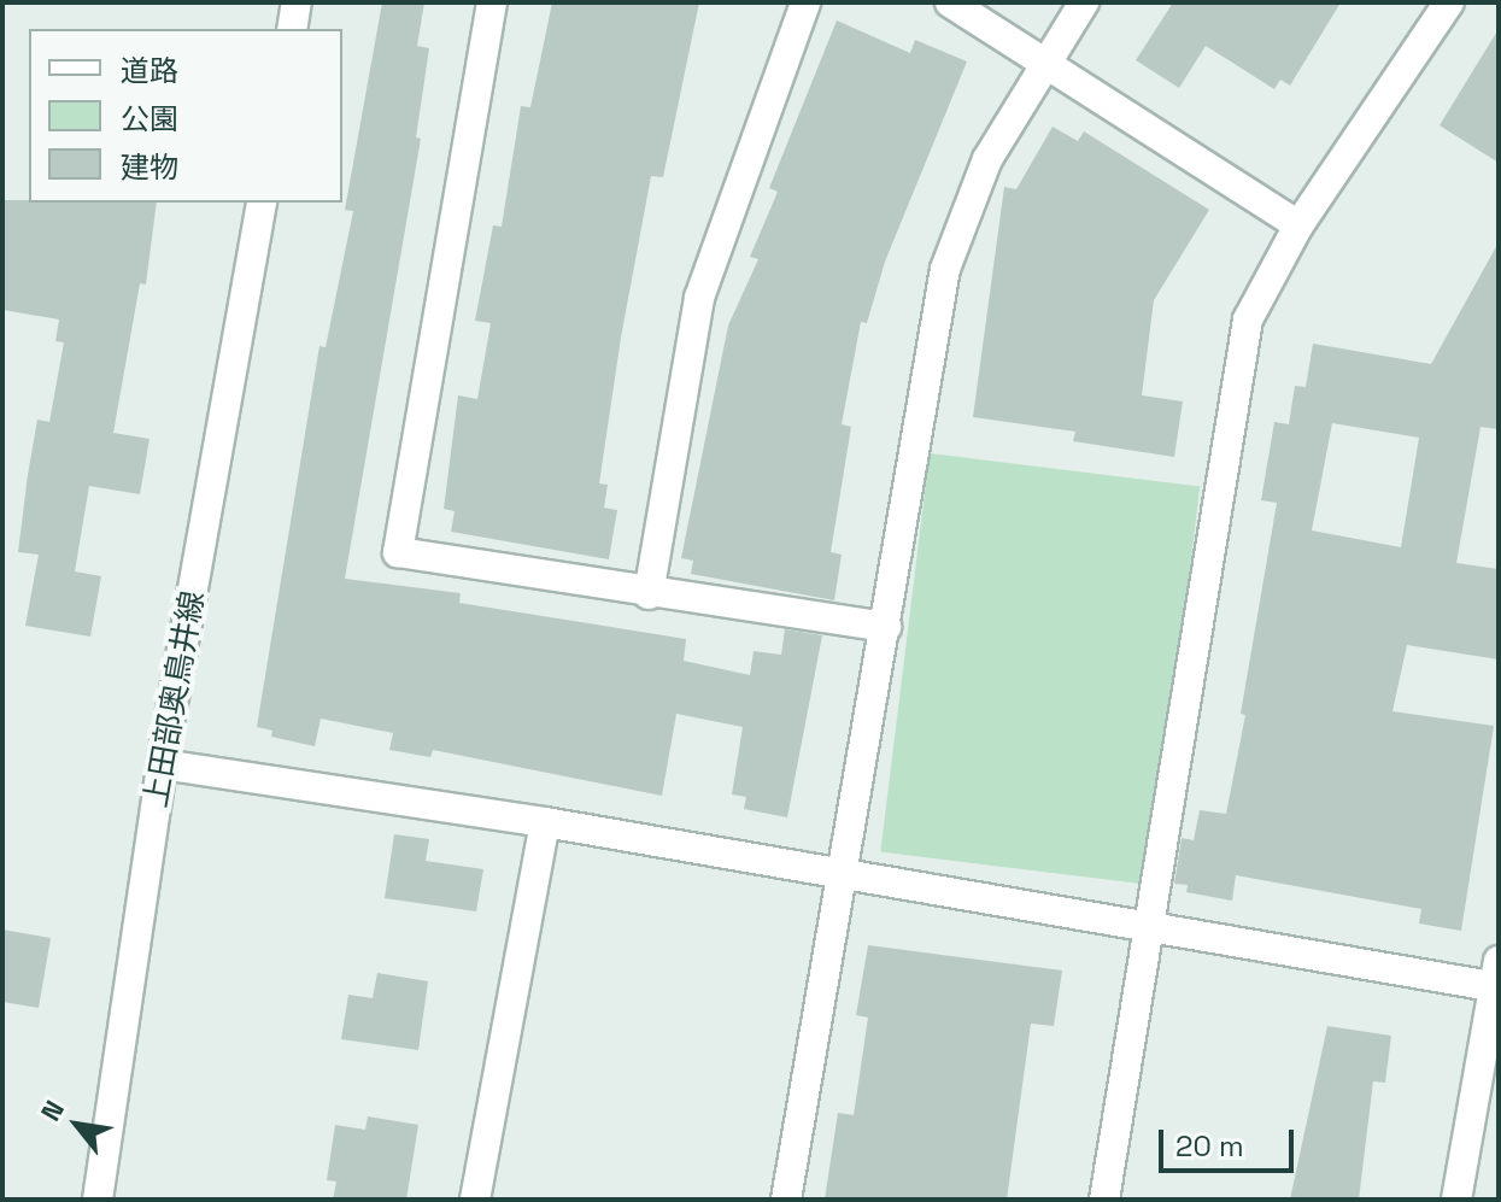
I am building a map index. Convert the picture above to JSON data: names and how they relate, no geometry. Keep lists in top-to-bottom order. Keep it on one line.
{"streets":{"street":["上田部奥鳥井線"]},"legend":["道路","公園","建物"],"scale_bar":"20 m","north":"top left"}
